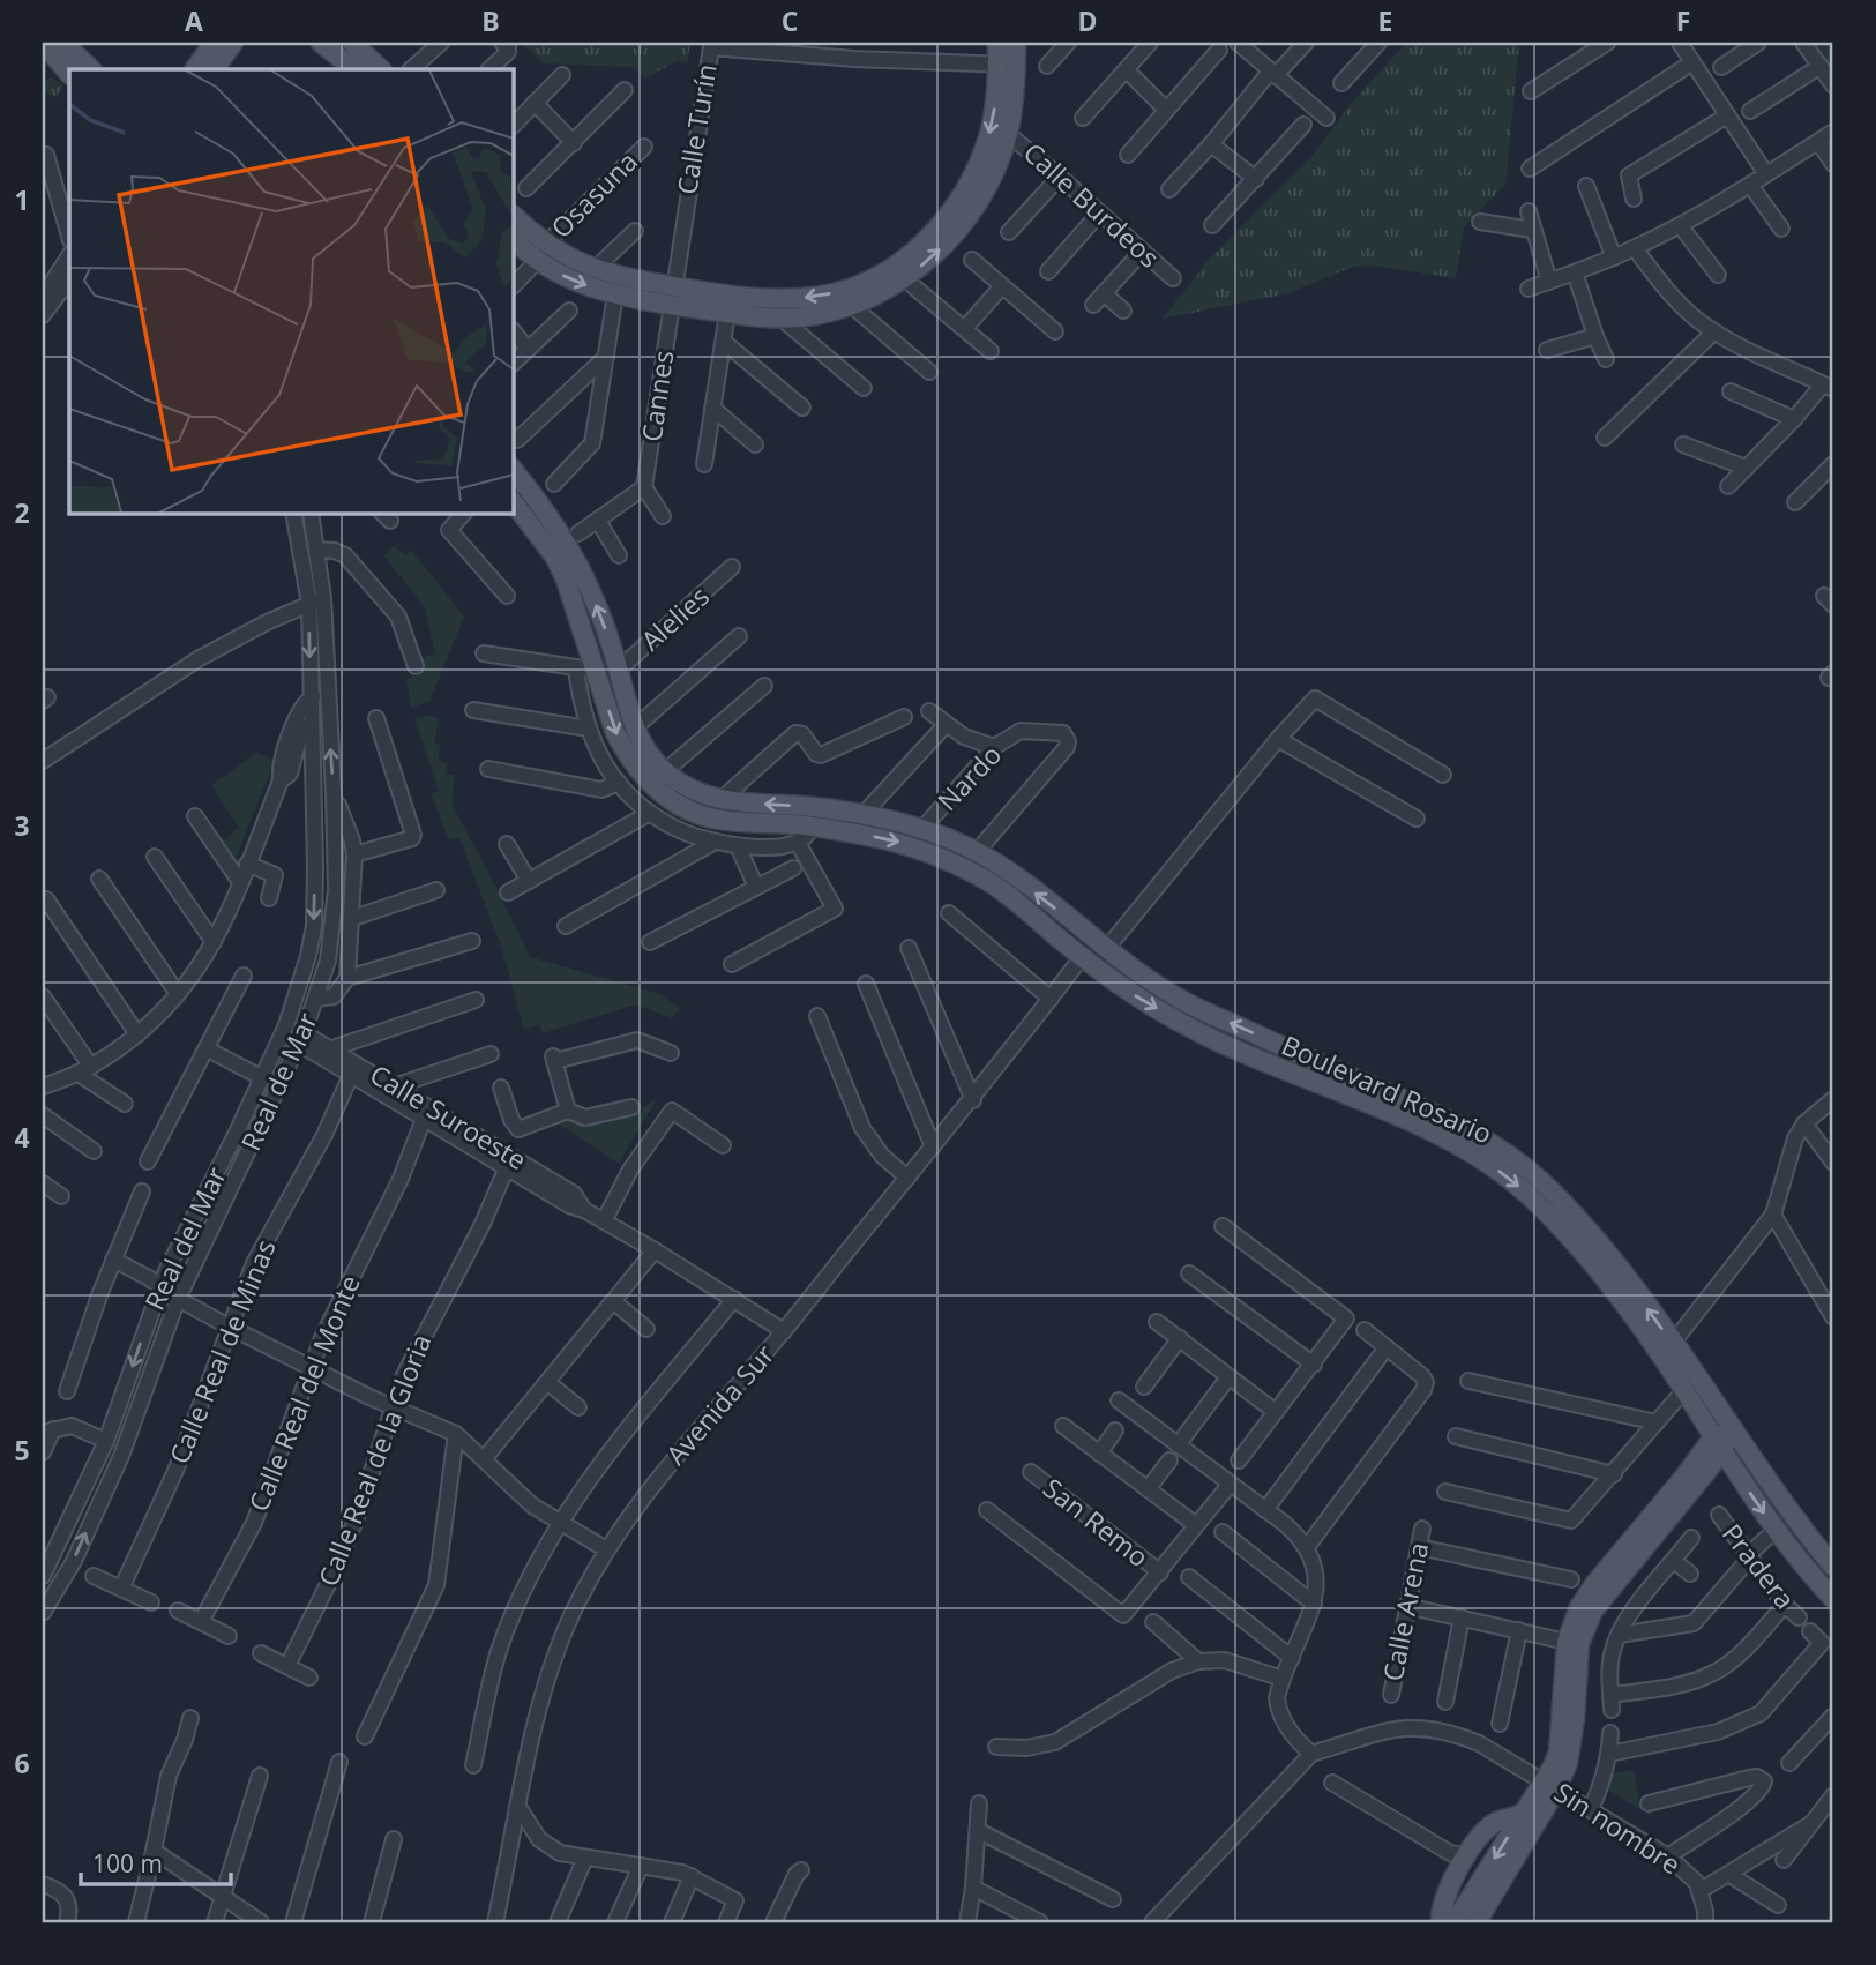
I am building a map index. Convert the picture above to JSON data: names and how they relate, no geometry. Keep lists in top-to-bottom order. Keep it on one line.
{"streets":{"main road":["Boulevard Rosario"],"street":["Calle Turín","Osasuna","Calle Burdeos","Cannes","Alelies","Nardo","Real de Mar","Calle Suroeste","Real del Mar","Calle Real de Minas","Calle Real del Monte","Avenida Sur","Calle Real de la Gloria","San Remo","Pradera","Calle Arena","Sin nombre"]},"crossings":[["Calle Turín","Cannes"],["Alelies","Boulevard Rosario"],["Nardo","Boulevard Rosario"],["Real de Mar","Calle Suroeste"],["Real de Mar","Real del Mar"],["Boulevard Rosario","Avenida Sur"],["Calle Suroeste","Calle Real de Minas"],["Calle Suroeste","Calle Real del Monte"],["Calle Suroeste","Avenida Sur"],["Calle Suroeste","Calle Real de la Gloria"]],"scale_bar":"100 m","grid":{"columns":["A","B","C","D","E","F"],"rows":["1","2","3","4","5","6"]}}
